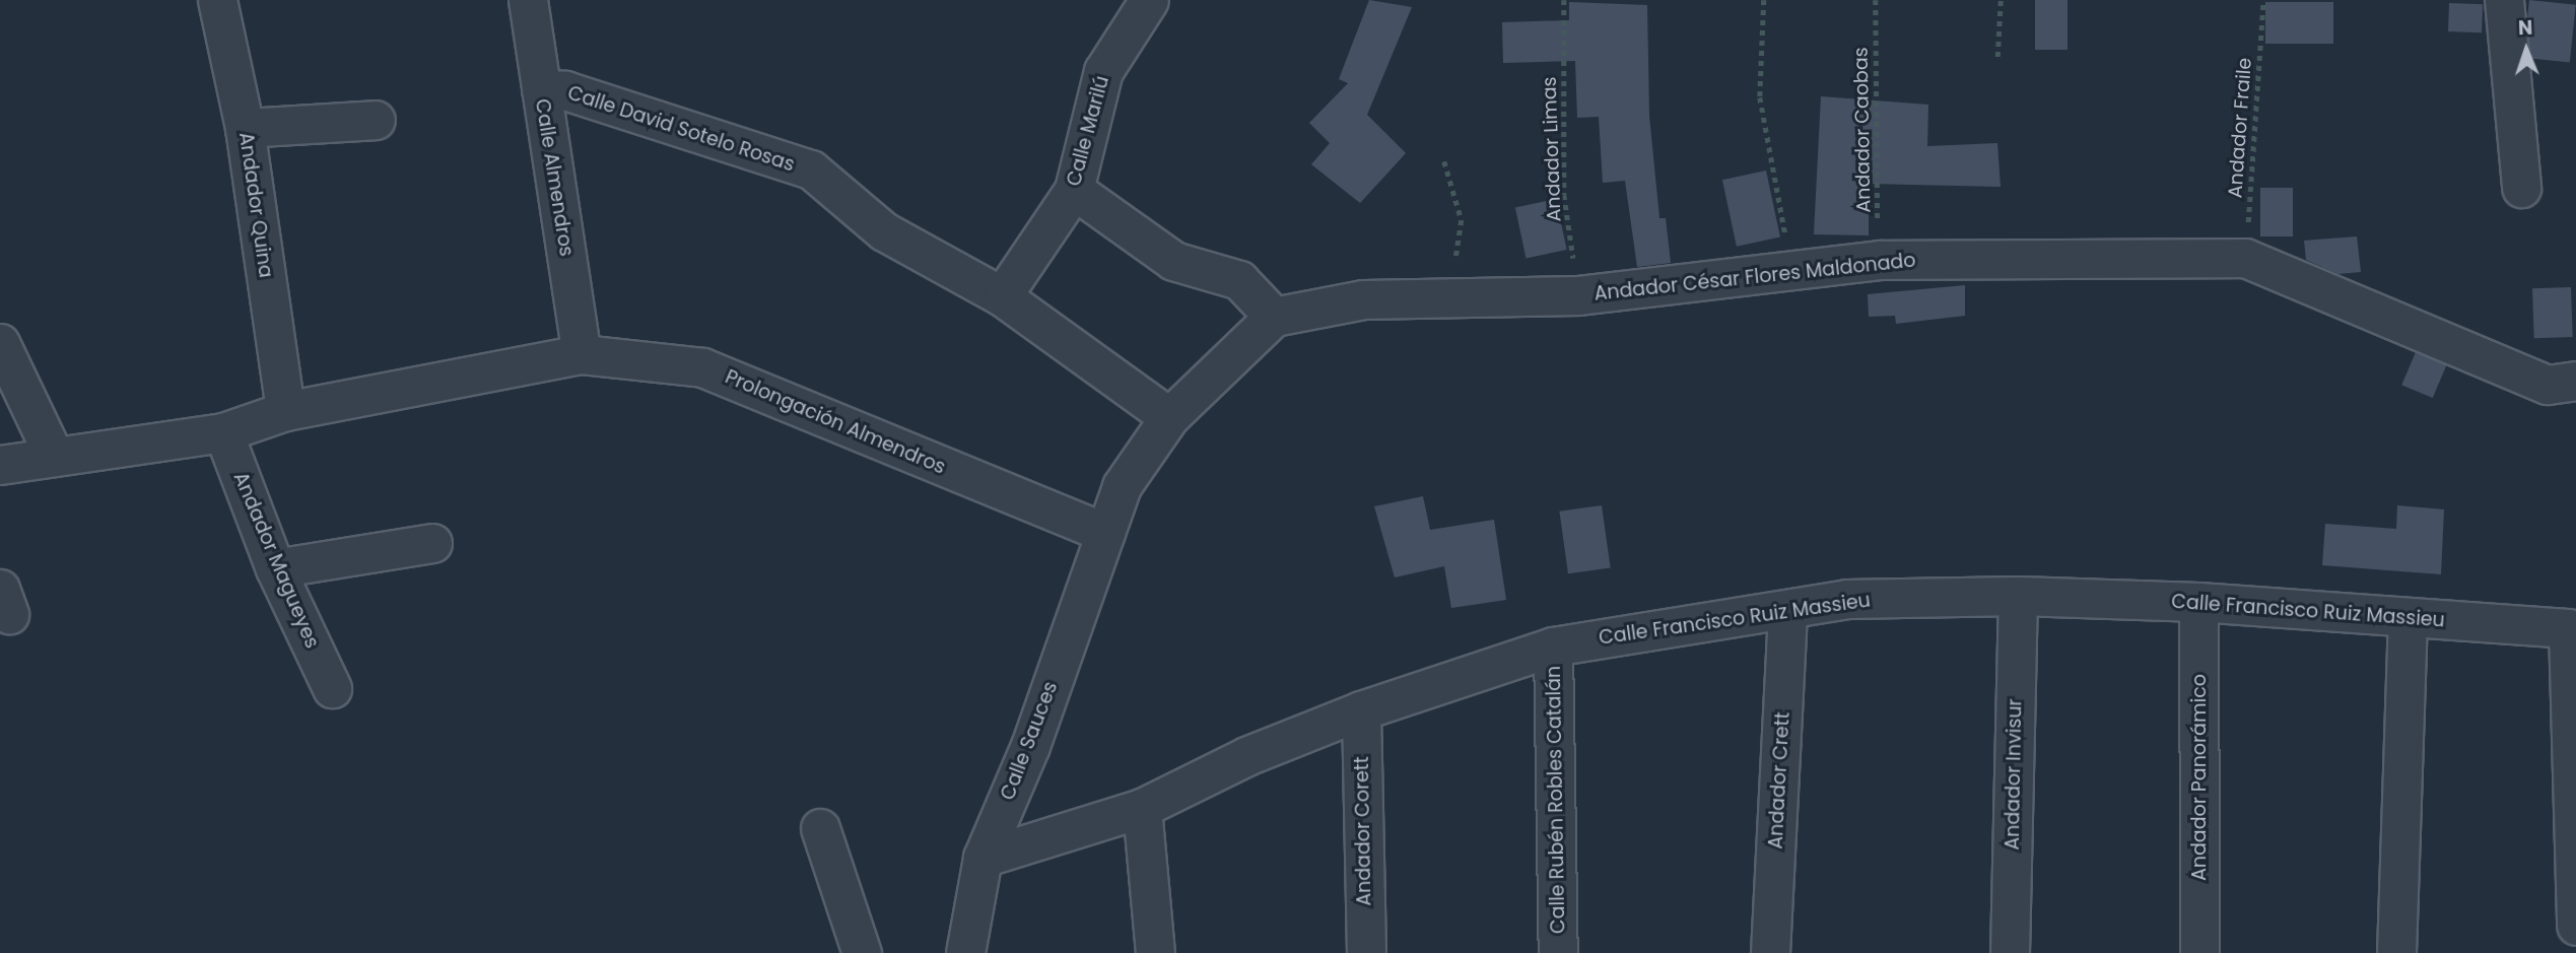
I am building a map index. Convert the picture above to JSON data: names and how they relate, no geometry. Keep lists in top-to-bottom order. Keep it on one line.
{"streets":{"street":["Calle David Sotelo Rosas","Calle Marilú","Calle Almendros","Andador Quina","Andador César Flores Maldonado","Prolongación Almendros","Andador Magueyes","Calle Francisco Ruiz Massieu","Calle Sauces","Andador Invisur","Andador Panorámico","Andador Crett","Calle Rubén Robles Catalán","Andador Corett"],"path":["Andador Fraile","Andador Caobas","Andador Limas"]},"crossings":[["Andador Fraile","Andador César Flores Maldonado"],["Calle David Sotelo Rosas","Calle Marilú"],["Calle David Sotelo Rosas","Calle Almendros"],["Andador Caobas","Andador César Flores Maldonado"],["Andador Limas","Andador César Flores Maldonado"],["Calle Almendros","Prolongación Almendros"],["Andador Quina","Prolongación Almendros"],["Prolongación Almendros","Andador Magueyes"],["Prolongación Almendros","Calle Sauces"],["Calle Francisco Ruiz Massieu","Calle Sauces"],["Calle Francisco Ruiz Massieu","Andador Invisur"],["Calle Francisco Ruiz Massieu","Andador Panorámico"],["Calle Francisco Ruiz Massieu","Andador Crett"],["Calle Francisco Ruiz Massieu","Calle Rubén Robles Catalán"],["Calle Francisco Ruiz Massieu","Andador Corett"]],"north":"top"}
